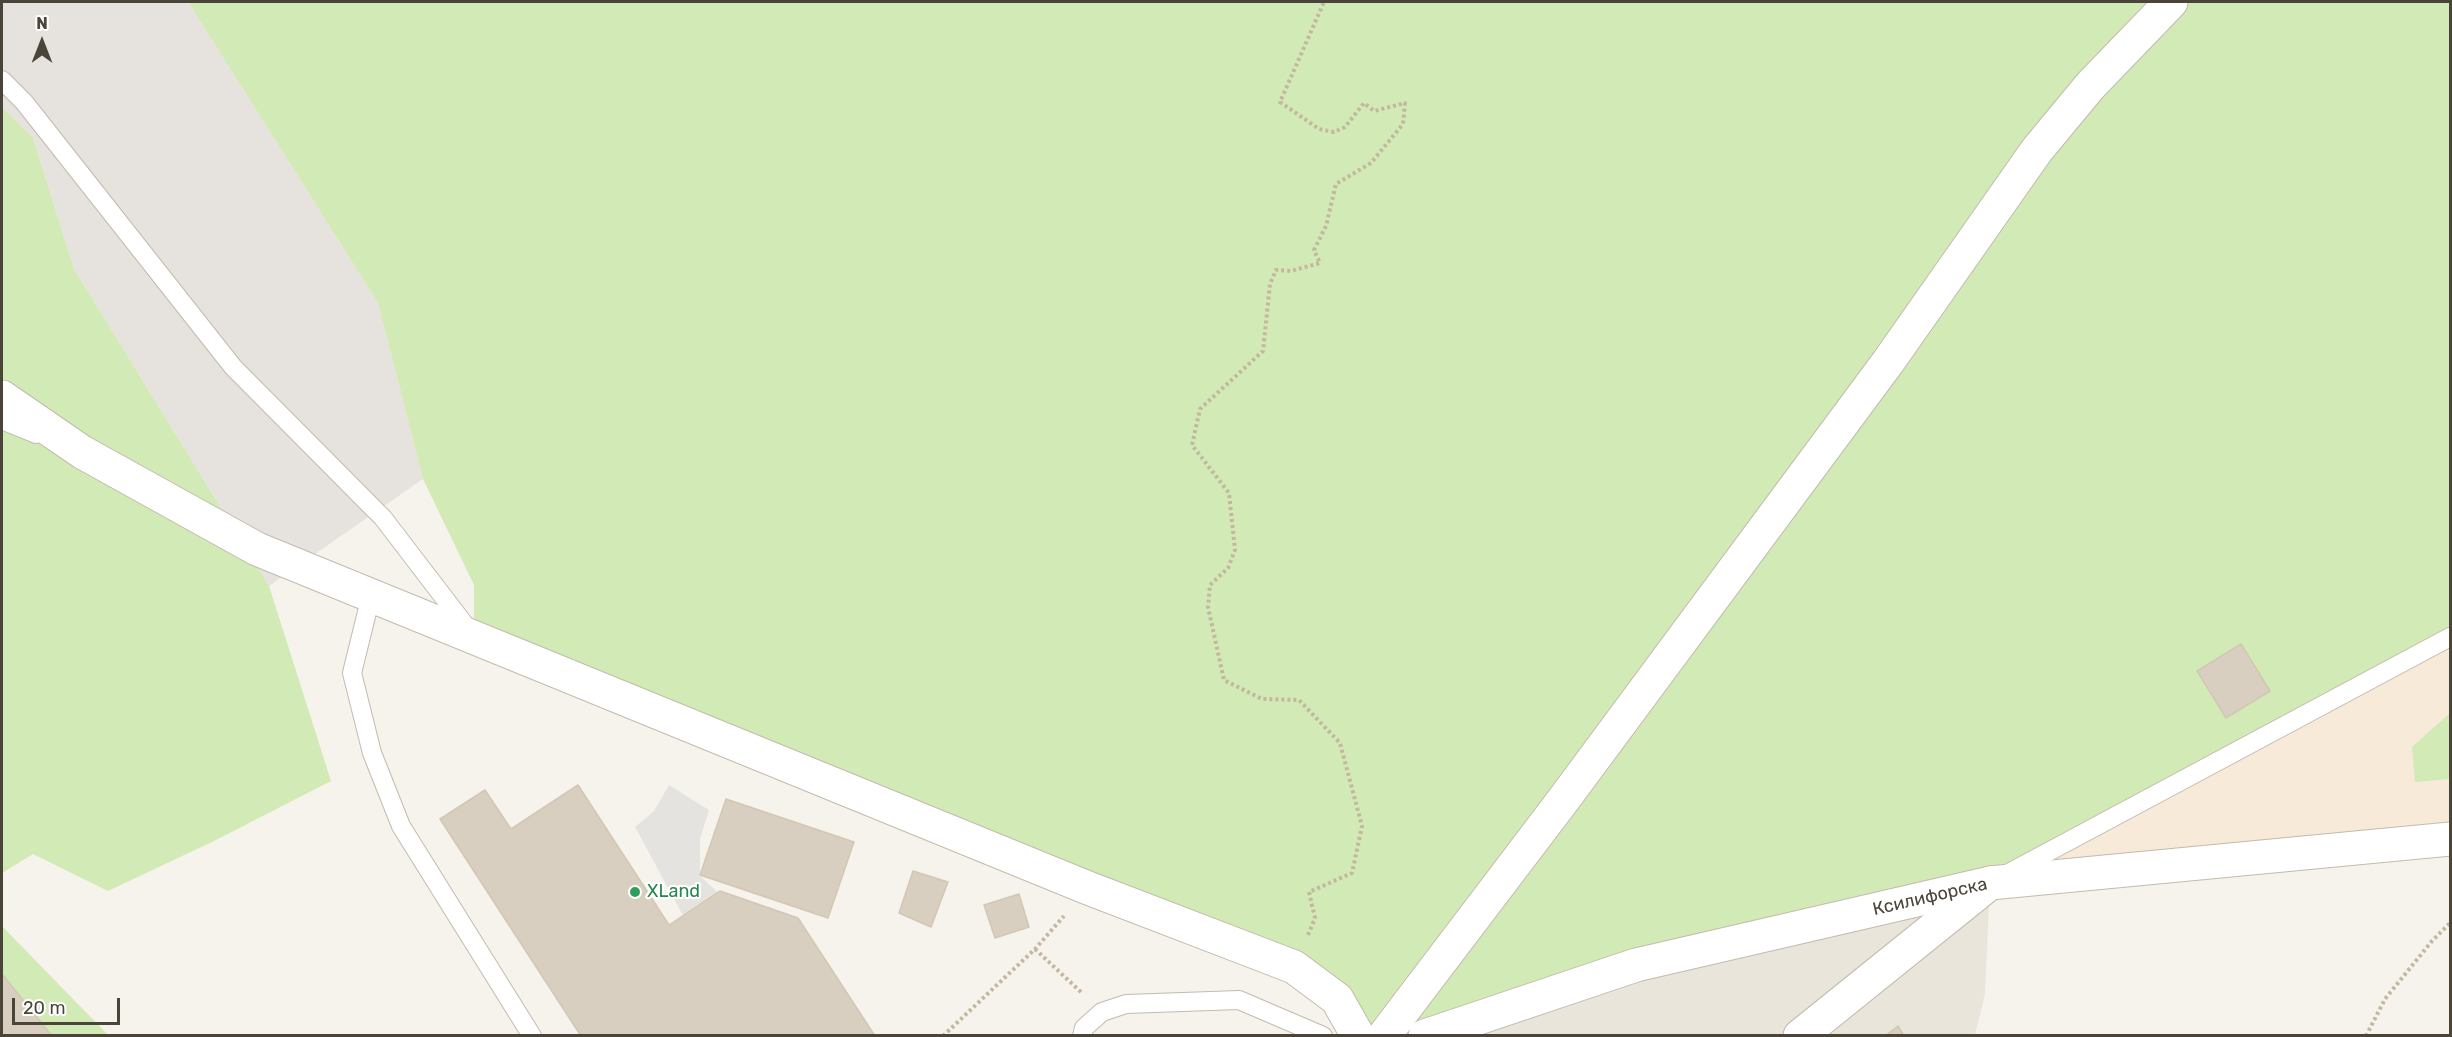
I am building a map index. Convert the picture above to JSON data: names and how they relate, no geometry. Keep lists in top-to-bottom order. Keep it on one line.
{"streets":{"street":["Ксилифорска"]},"places":["XLand"],"scale_bar":"20 m","north":"top"}
